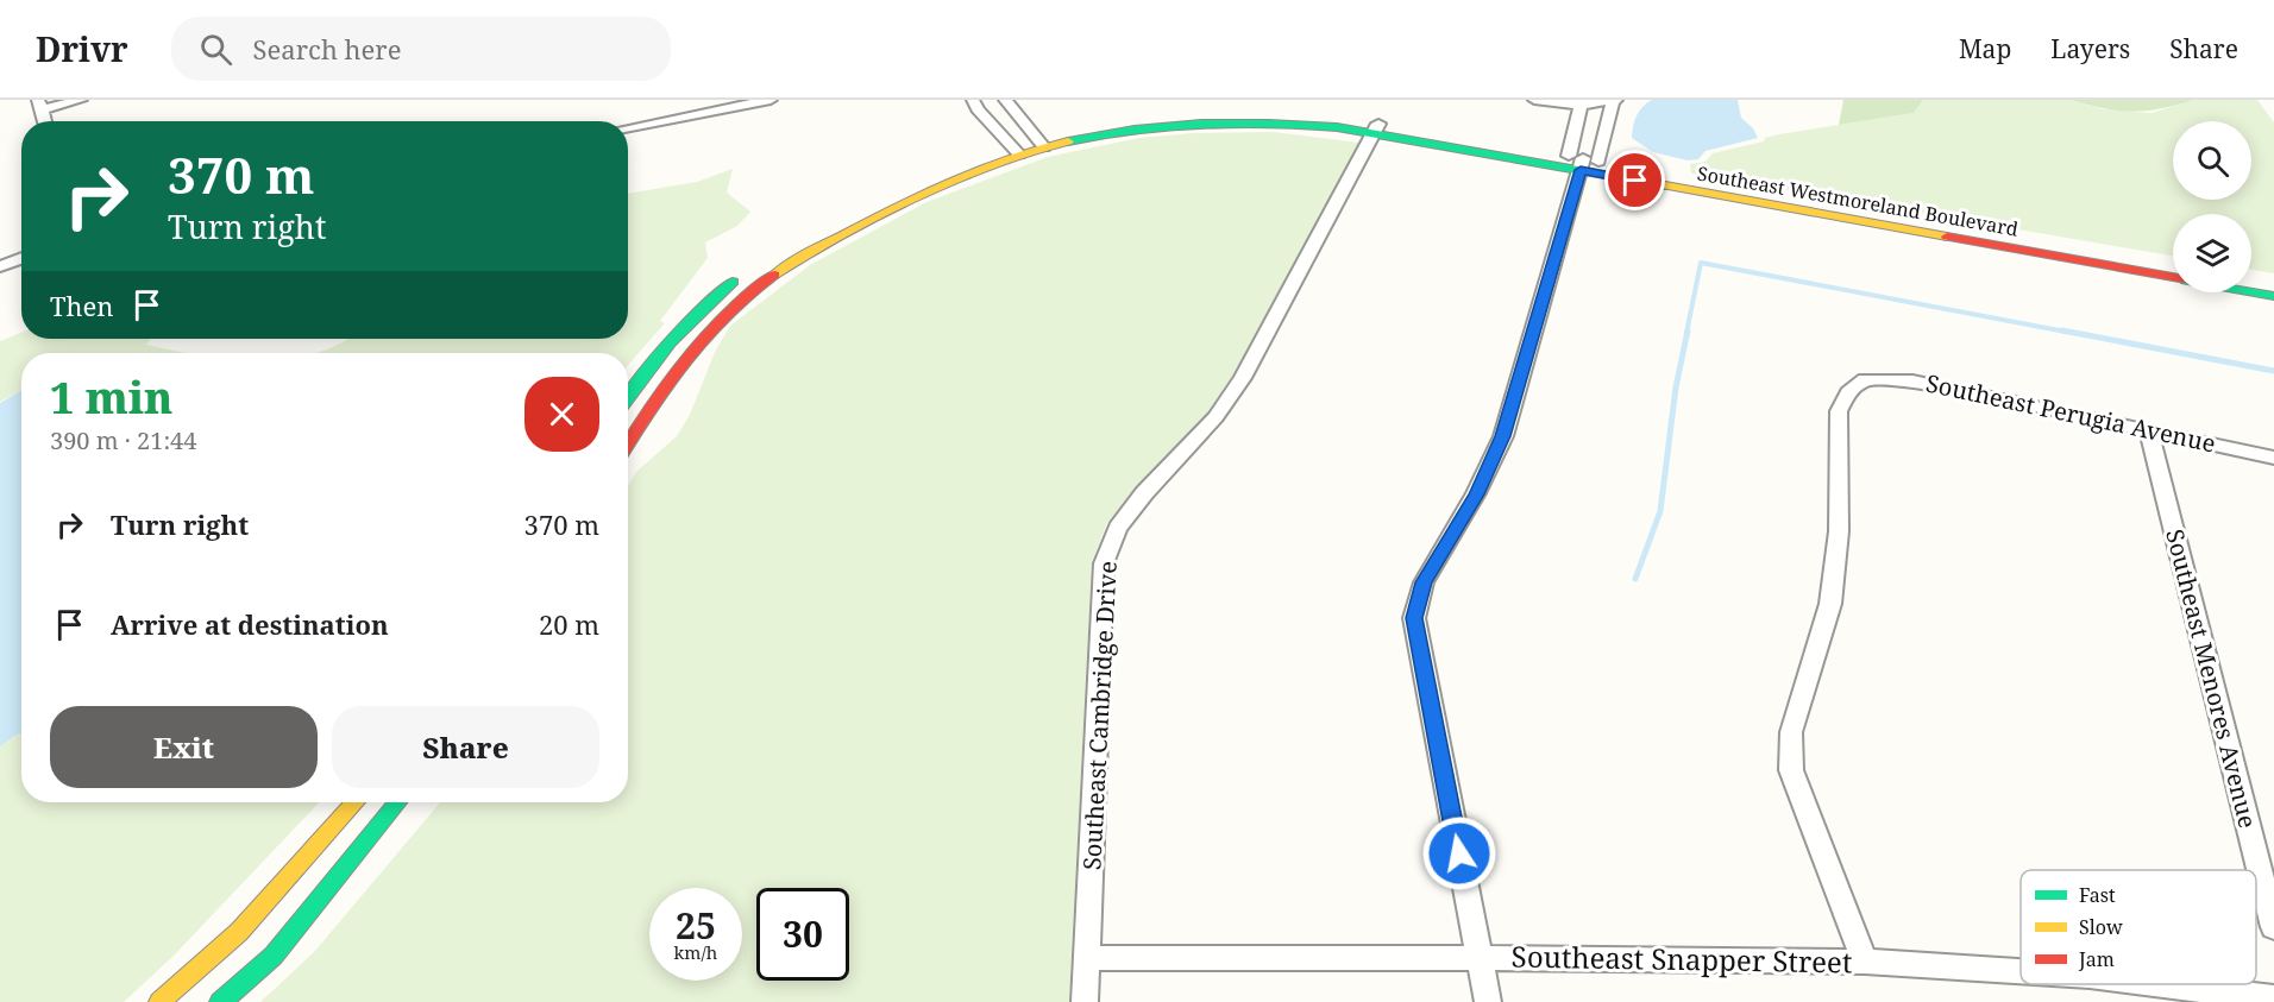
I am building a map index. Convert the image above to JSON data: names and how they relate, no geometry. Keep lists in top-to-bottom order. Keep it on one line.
{"streets":{"street":["Southeast Westmoreland Boulevard","Southeast Perugia Avenue","Southeast Menores Avenue","Southeast Cambridge Drive","Southeast Snapper Street"]},"crossings":[["Southeast Westmoreland Boulevard","Southeast Cambridge Drive"],["Southeast Perugia Avenue","Southeast Menores Avenue"],["Southeast Perugia Avenue","Southeast Snapper Street"],["Southeast Cambridge Drive","Southeast Snapper Street"]],"legend":["Fast","Slow","Jam"],"page":{"header":"Drivr","search":"Search here","nav":["Map","Layers","Share"],"turn":["370 m","Turn right"],"then":"Then","heading":["1 min","390 m · 21:44"],"list":[{"name":"Turn right","value":"370 m"},{"name":"Arrive at destination","value":"20 m"}],"buttons":["Exit","Share"],"speed":"25 km/h","limit":"30"}}
